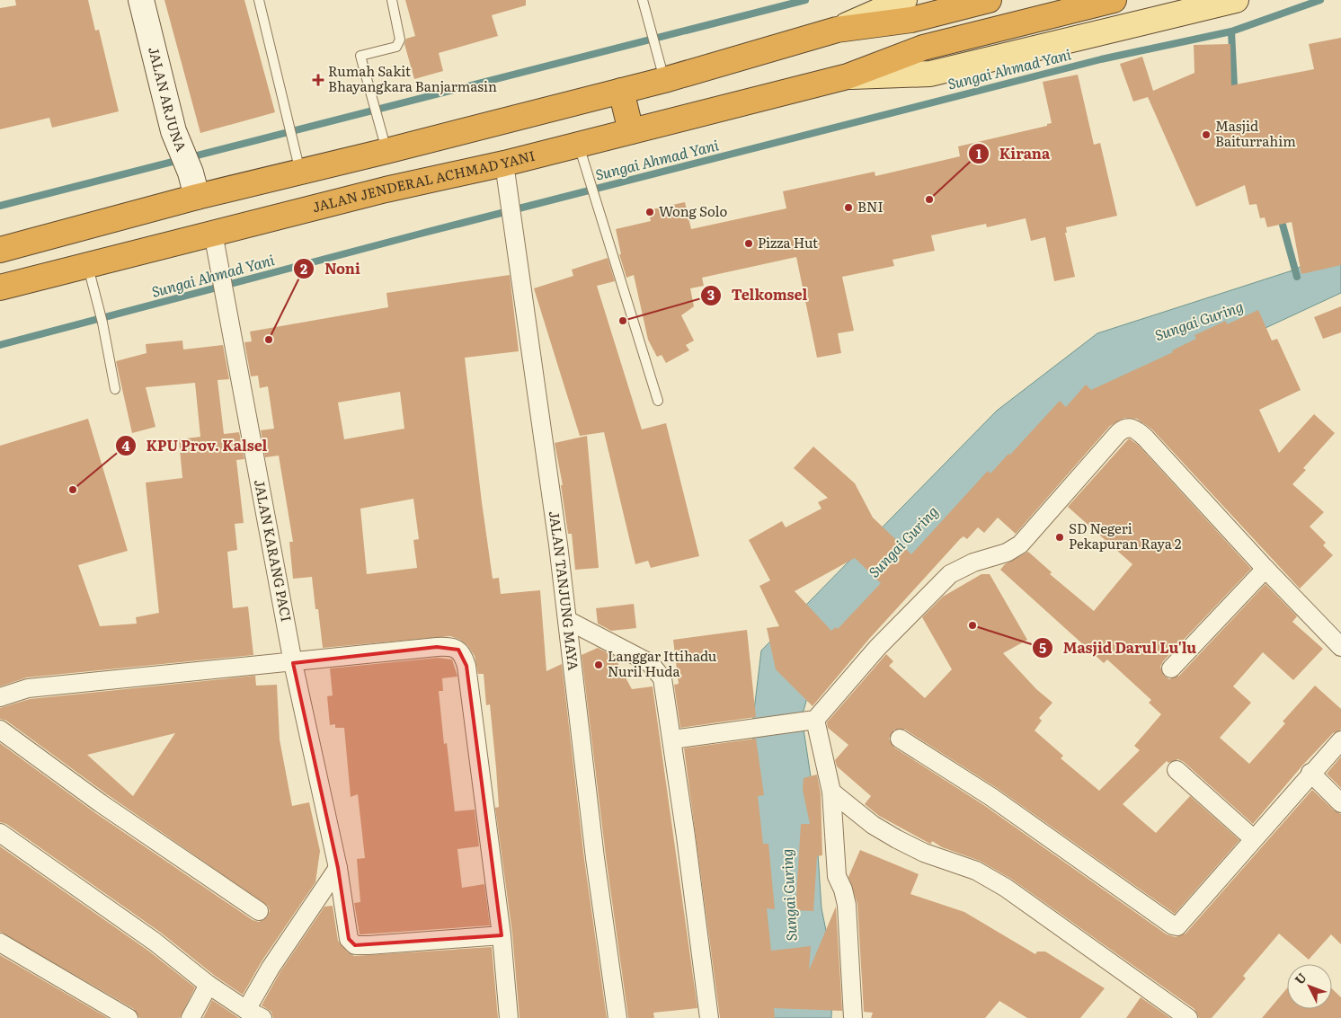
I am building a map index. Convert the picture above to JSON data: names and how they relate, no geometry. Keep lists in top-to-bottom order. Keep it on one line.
{"streets":{"highway":["JALAN JENDERAL ACHMAD YANI"],"street":["JALAN ARJUNA","JALAN KARANG PACI","JALAN TANJUNG MAYA"]},"crossings":[["JALAN JENDERAL ACHMAD YANI","JALAN KARANG PACI"],["JALAN JENDERAL ACHMAD YANI","JALAN TANJUNG MAYA"]],"water":["Sungai Ahmad Yani","Sungai Guring"],"places":{"health":["Rumah Sakit Bhayangkara Banjarmasin"],"other":["Masjid Baiturrahim","Kirana","BNI","Wong Solo","Pizza Hut","Telkomsel","Noni","KPU Prov. Kalsel","SD Negeri Pekapuran Raya 2","Masjid Darul Lu'lu","Langgar Ittihadu Nuril Huda"]},"north":"top left"}
